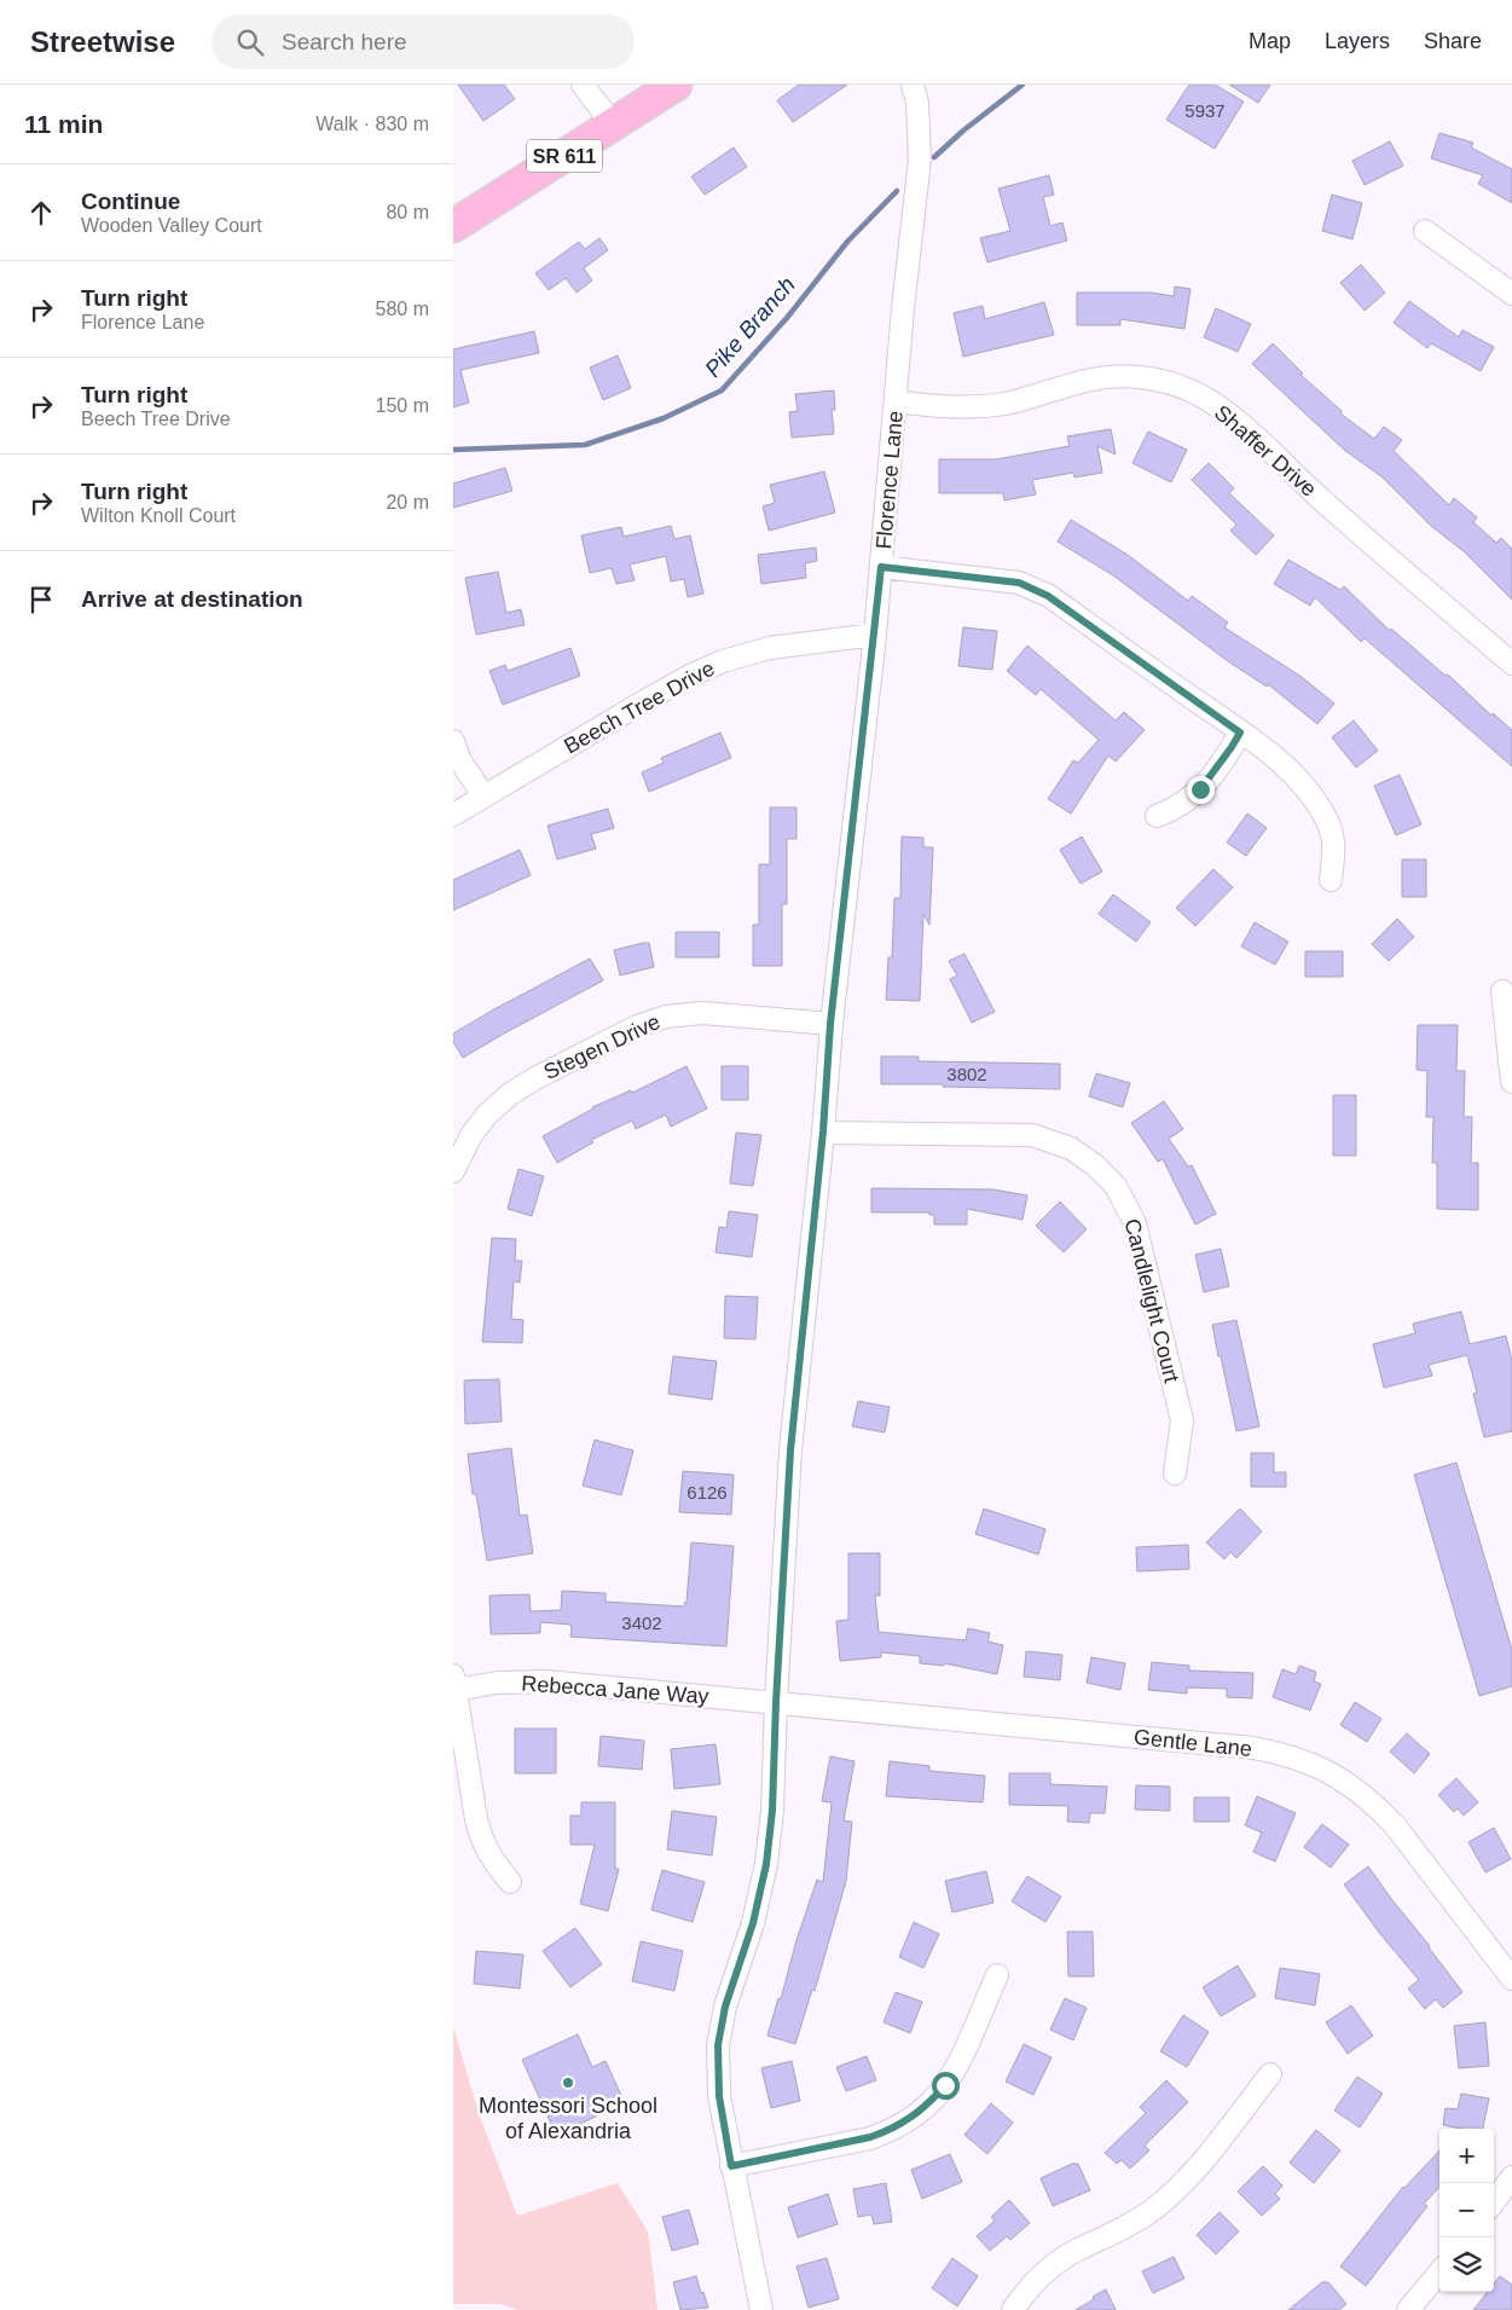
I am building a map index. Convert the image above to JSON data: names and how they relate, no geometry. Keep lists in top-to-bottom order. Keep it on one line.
{"streets":{"main road":["SR 611"],"street":["Shaffer Drive","Florence Lane","Beech Tree Drive","Stegen Drive","Candlelight Court","Rebecca Jane Way","Gentle Lane"]},"crossings":[["Shaffer Drive","Florence Lane"],["Florence Lane","Beech Tree Drive"],["Florence Lane","Stegen Drive"],["Florence Lane","Candlelight Court"],["Florence Lane","Rebecca Jane Way"],["Florence Lane","Gentle Lane"],["Rebecca Jane Way","Gentle Lane"]],"water":["Pike Branch"],"places":["Montessori School of Alexandria"],"house_numbers":["5937","3802","6126","3402"],"page":{"header":"Streetwise","search":"Search here","nav":["Map","Layers","Share"],"heading":["11 min","Walk · 830 m"],"list":[["Continue","Wooden Valley Court","80 m"],["Turn right","Florence Lane","580 m"],["Turn right","Beech Tree Drive","150 m"],["Turn right","Wilton Knoll Court","20 m"],"Arrive at destination"],"map_buttons":["+","−"]}}
